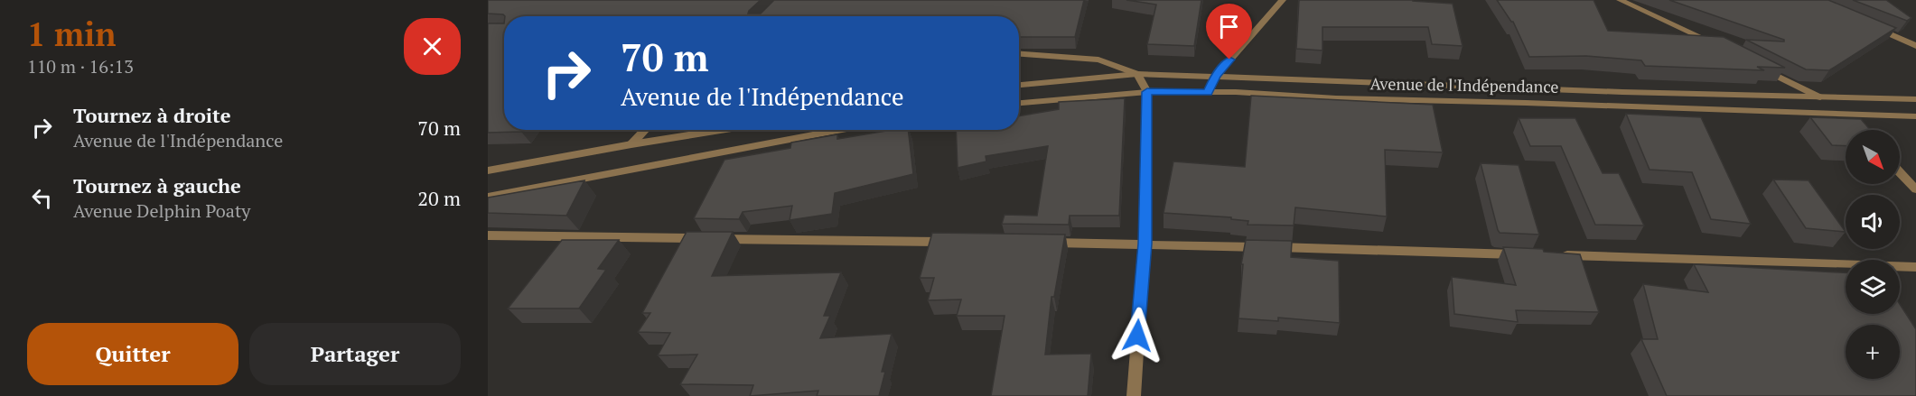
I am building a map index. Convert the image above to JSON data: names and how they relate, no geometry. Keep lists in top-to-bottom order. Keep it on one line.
{"streets":{"street":["Avenue de l'Indépendance"]},"north":"bottom right","page":{"heading":["1 min","110 m · 16:13"],"turn":["70 m","Avenue de l'Indépendance"],"list":[{"name":"Tournez à droite","note":"Avenue de l'Indépendance","value":"70 m"},{"name":"Tournez à gauche","note":"Avenue Delphin Poaty","value":"20 m"}],"map_buttons":"+","buttons":["Quitter","Partager"]}}
